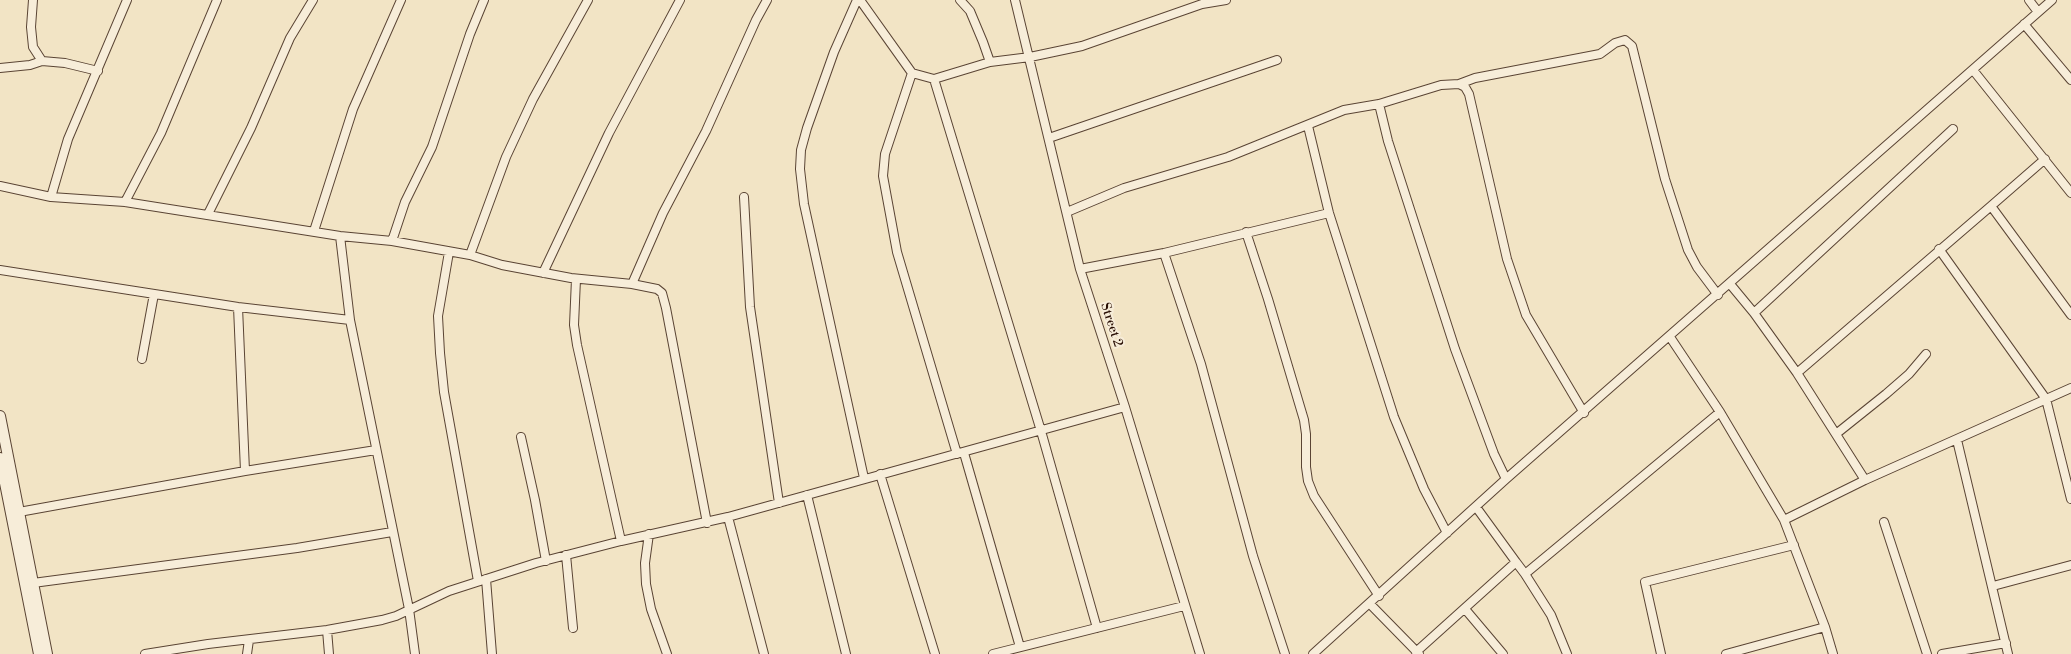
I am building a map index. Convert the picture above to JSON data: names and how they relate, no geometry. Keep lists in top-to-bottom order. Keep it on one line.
{"streets":{"street":["Street 2"]}}
